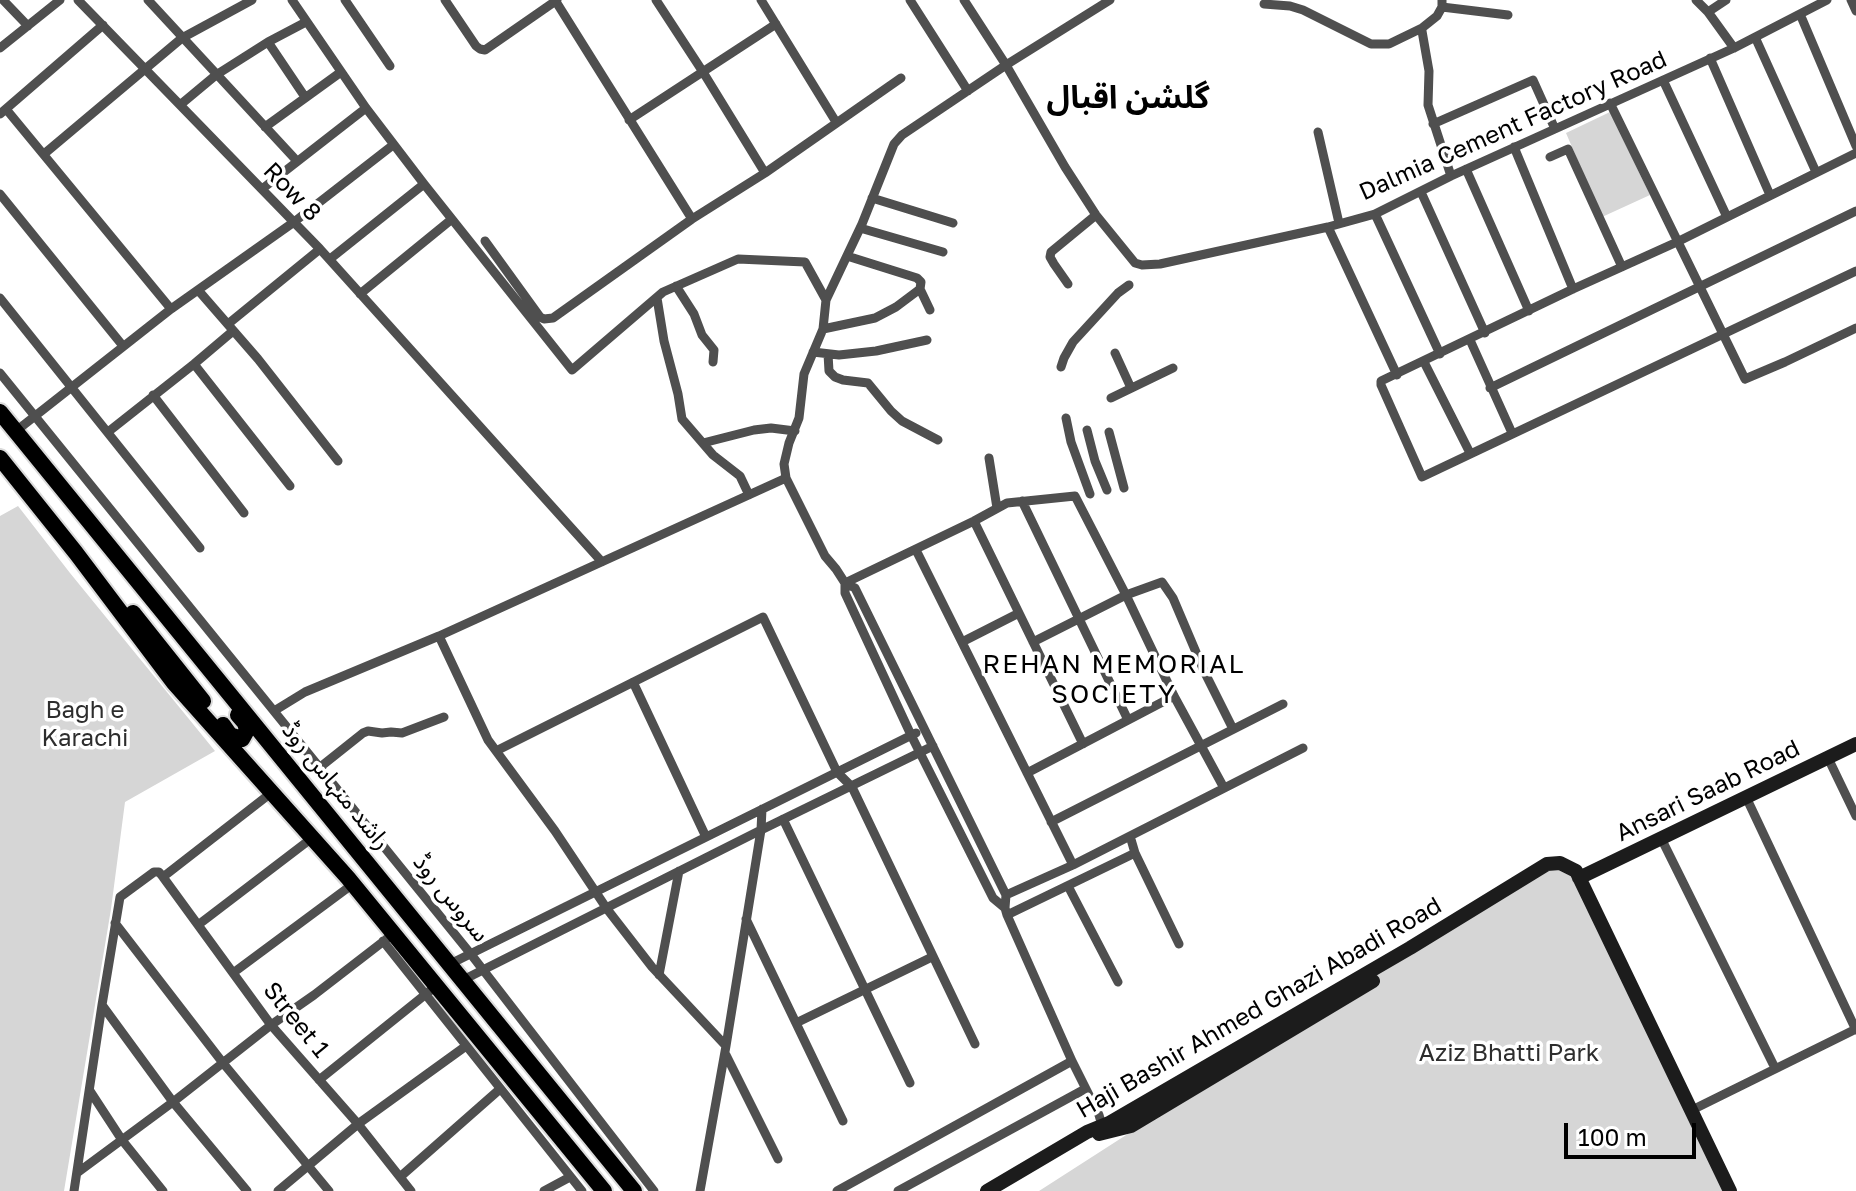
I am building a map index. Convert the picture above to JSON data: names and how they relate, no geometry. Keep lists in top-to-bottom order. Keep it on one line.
{"streets":{"main road":["راشد منہاس روڈ"],"street":["Dalmia Cement Factory Road","Row 8","Ansari Saab Road","سروس روڈ","Haji Bashir Ahmed Ghazi Abadi Road","Street 1"]},"crossings":[["Ansari Saab Road","Haji Bashir Ahmed Ghazi Abadi Road"]],"districts":["گلشن اقبال","REHAN MEMORIAL SOCIETY"],"parks":["Bagh e Karachi","Aziz Bhatti Park"],"scale_bar":"100 m"}
